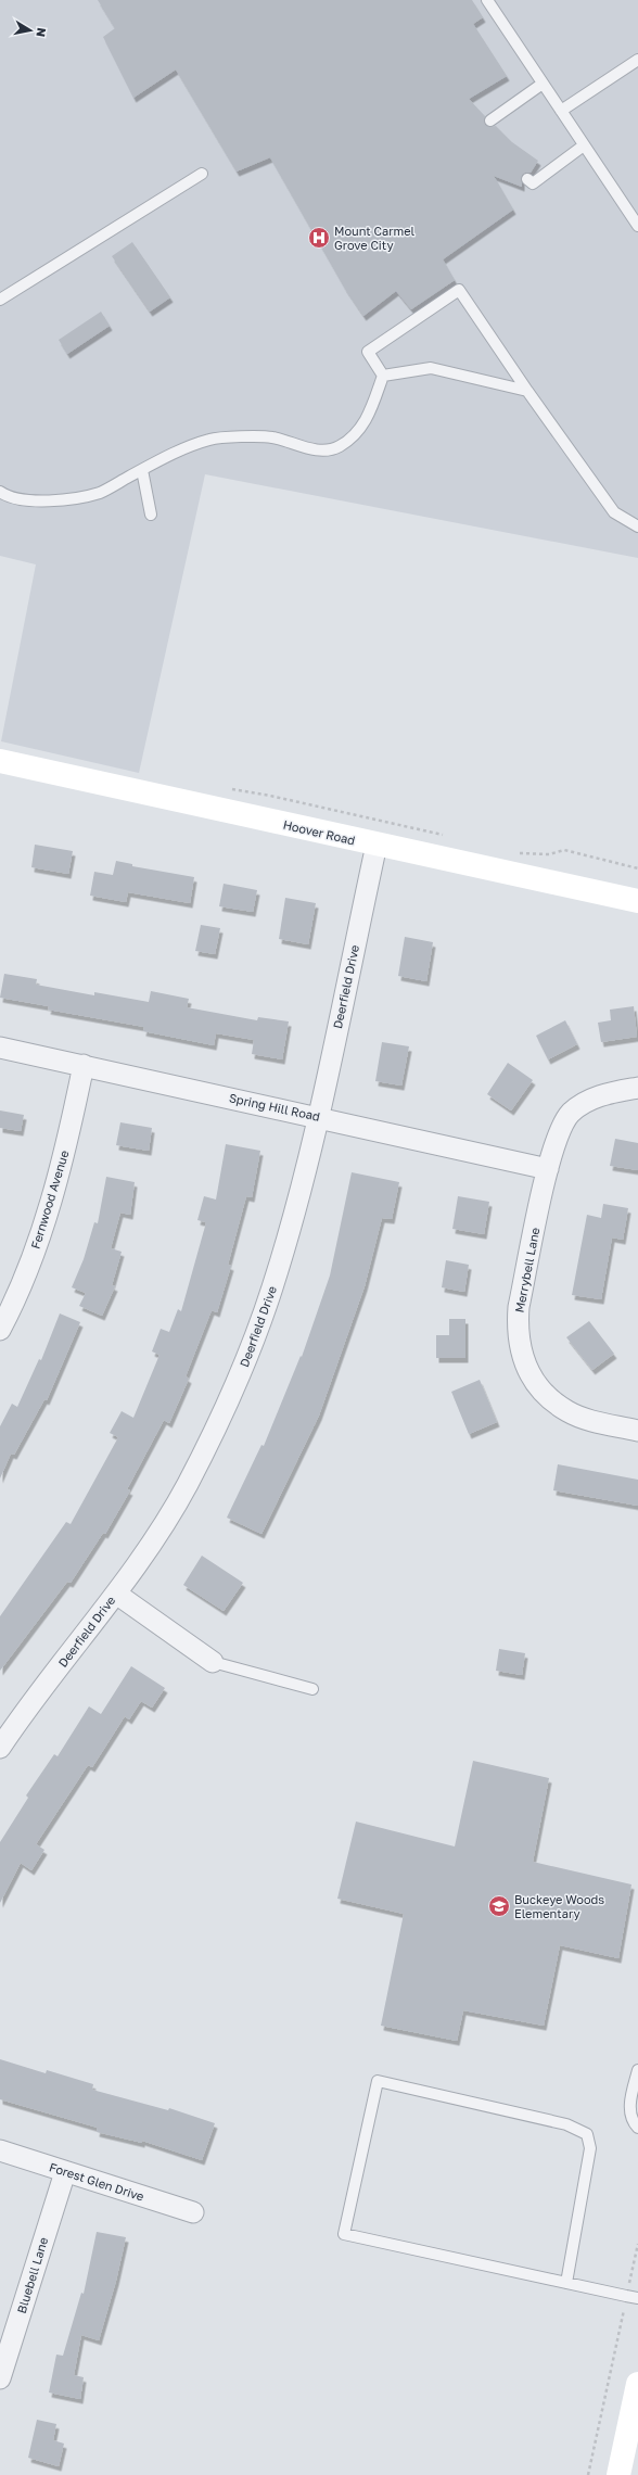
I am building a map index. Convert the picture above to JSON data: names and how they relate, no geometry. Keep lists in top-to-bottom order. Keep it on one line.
{"streets":{"main road":["Hoover Road"],"street":["Deerfield Drive","Spring Hill Road","Fernwood Avenue","Merrybell Lane","Forest Glen Drive","Bluebell Lane"]},"crossings":[["Hoover Road","Deerfield Drive"],["Deerfield Drive","Spring Hill Road"],["Spring Hill Road","Fernwood Avenue"],["Spring Hill Road","Merrybell Lane"],["Forest Glen Drive","Bluebell Lane"]],"places":{"hospital":["Mount Carmel Grove City"],"school or university":["Buckeye Woods Elementary"]},"north":"right"}
